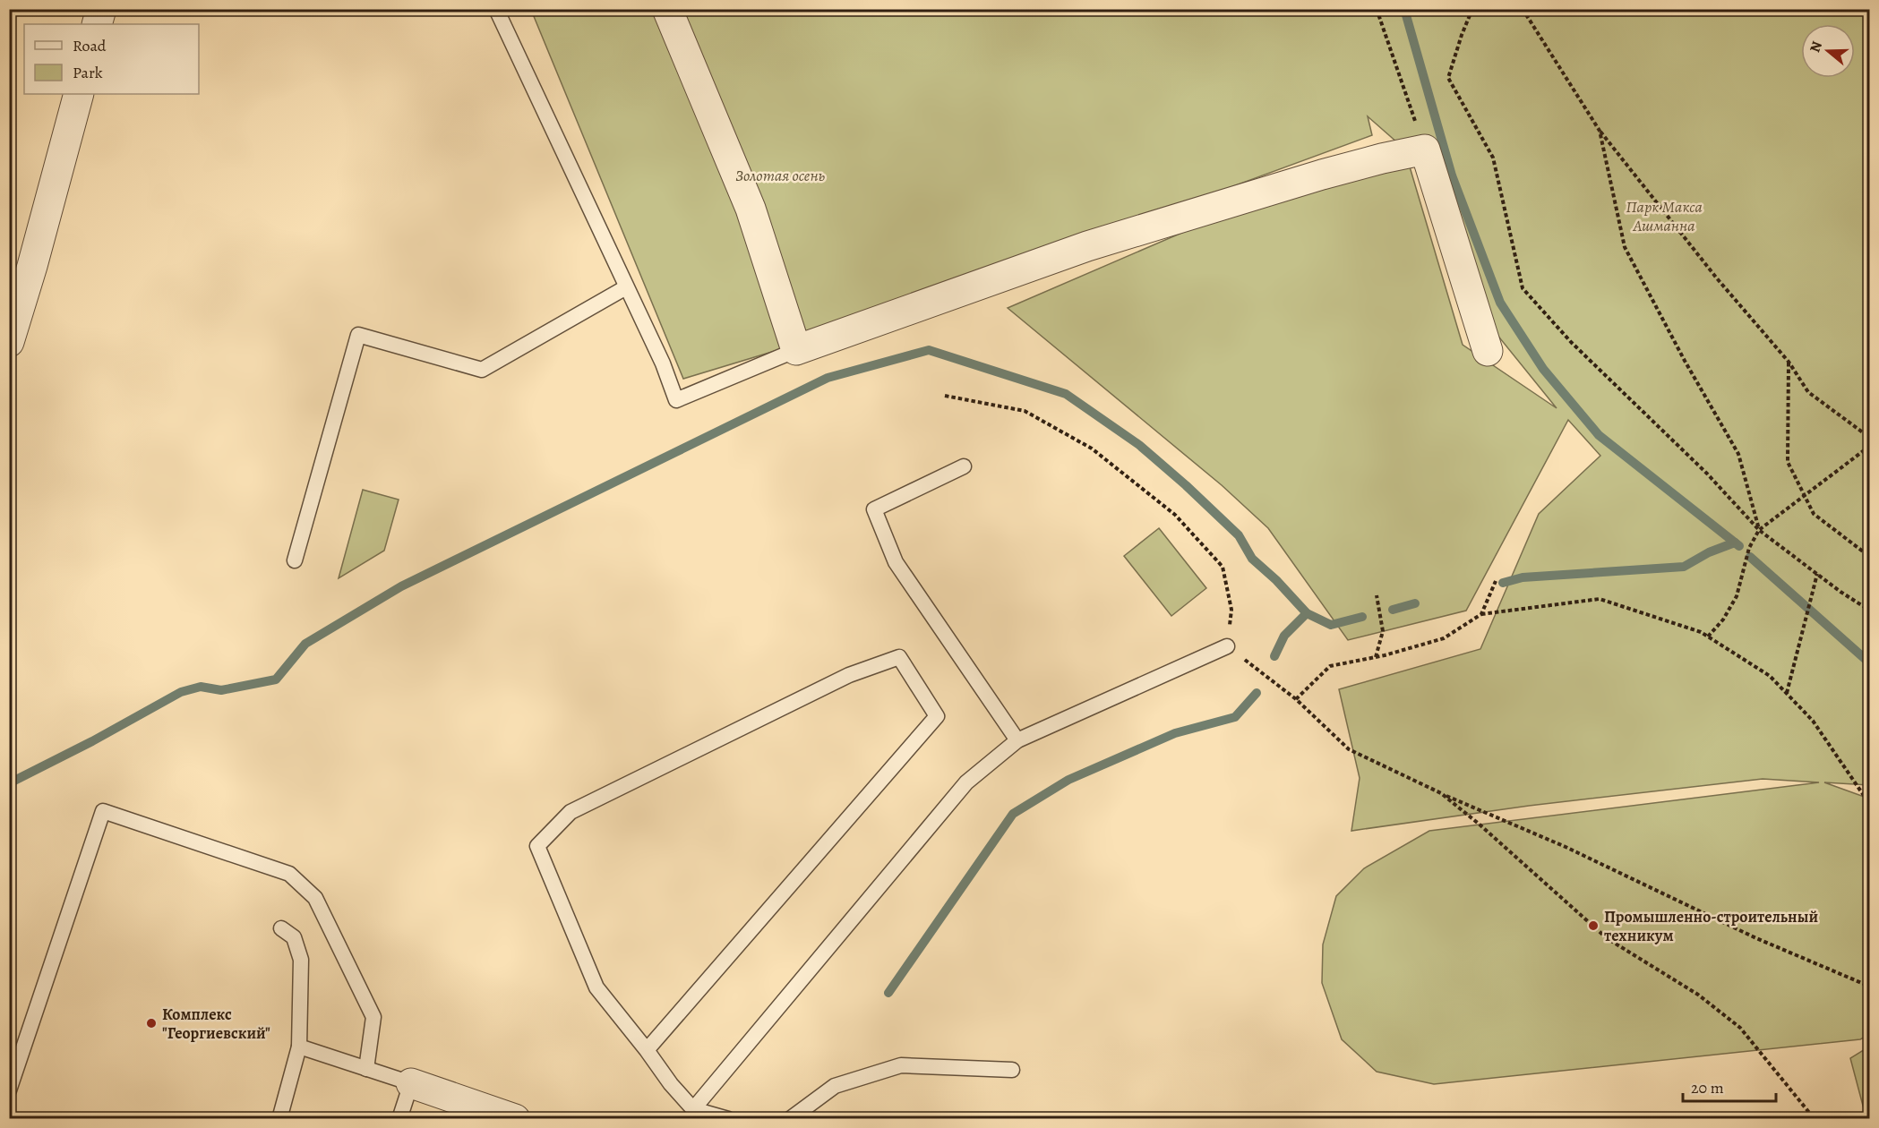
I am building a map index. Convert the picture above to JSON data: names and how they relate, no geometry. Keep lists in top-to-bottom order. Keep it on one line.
{"parks":["Золотая осень","Парк Макса Ашманна"],"places":["Промышленно-строительный техникум","Комплекс \"Георгиевский\""],"legend":["Road","Park"],"scale_bar":"20 m","north":"left"}
